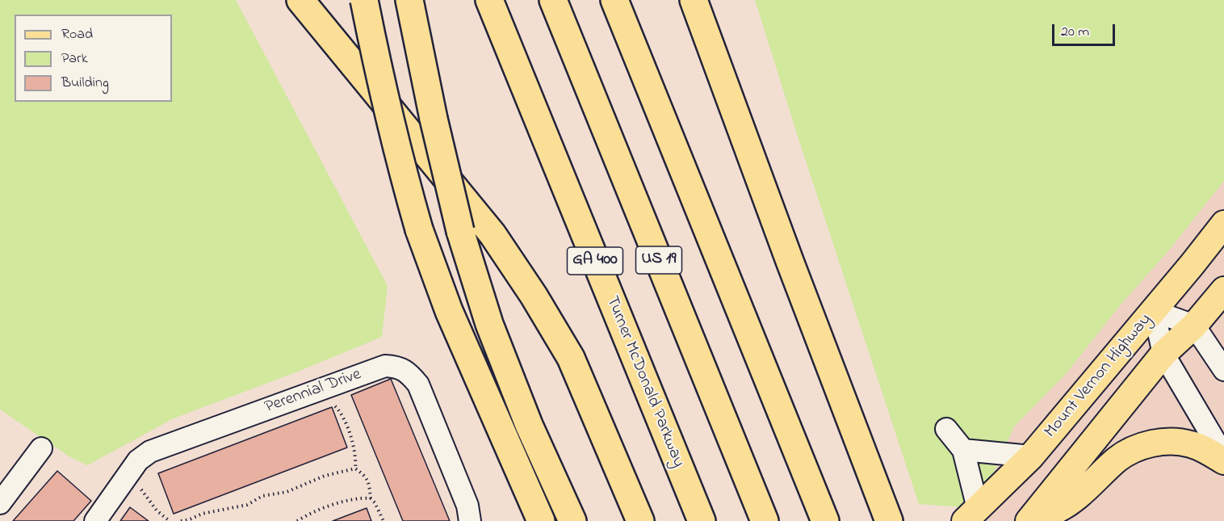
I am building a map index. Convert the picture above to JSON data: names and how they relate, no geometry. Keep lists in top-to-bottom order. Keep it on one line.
{"streets":{"highway":["US 19","GA 400","Turner McDonald Parkway"],"main road":["Mount Vernon Highway"],"street":["Perennial Drive"]},"legend":["Road","Park","Building"],"scale_bar":"20 m"}
